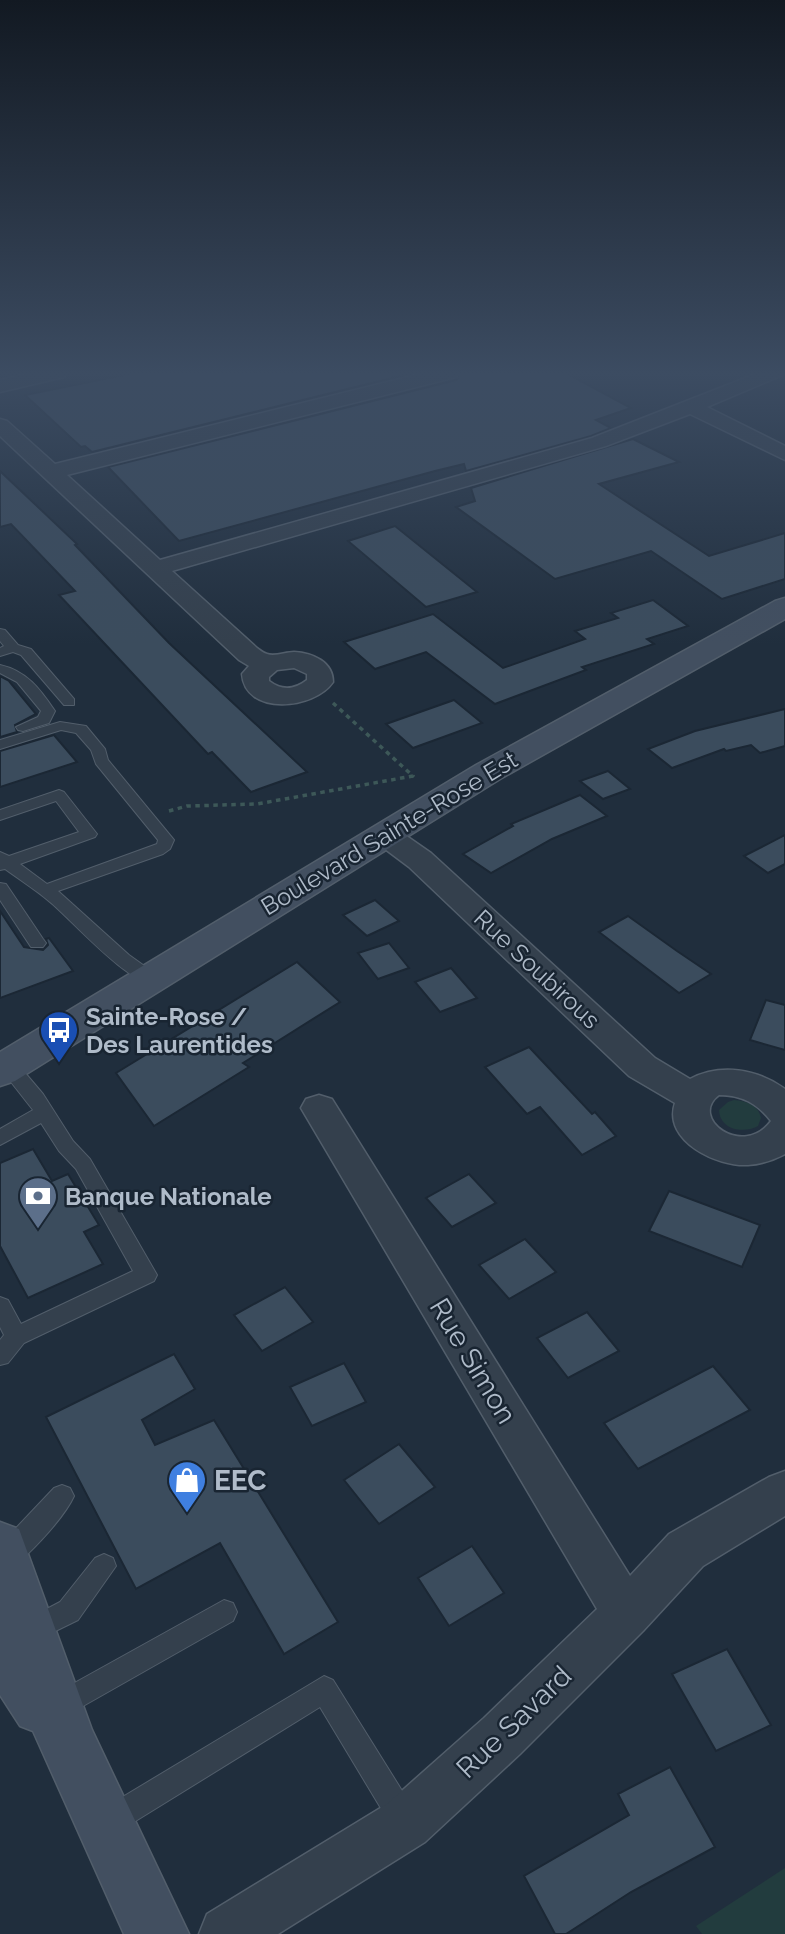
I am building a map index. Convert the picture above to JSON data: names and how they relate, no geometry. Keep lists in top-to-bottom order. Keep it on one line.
{"streets":{"street":["Boulevard Sainte-Rose Est","Rue Soubirous","Rue Simon","Rue Savard"]},"crossings":[["Boulevard Sainte-Rose Est","Rue Soubirous"],["Rue Simon","Rue Savard"]],"places":{"bus stop":["Sainte-Rose / Des Laurentides"],"bank":["Banque Nationale"],"shop":["EEC"]}}
